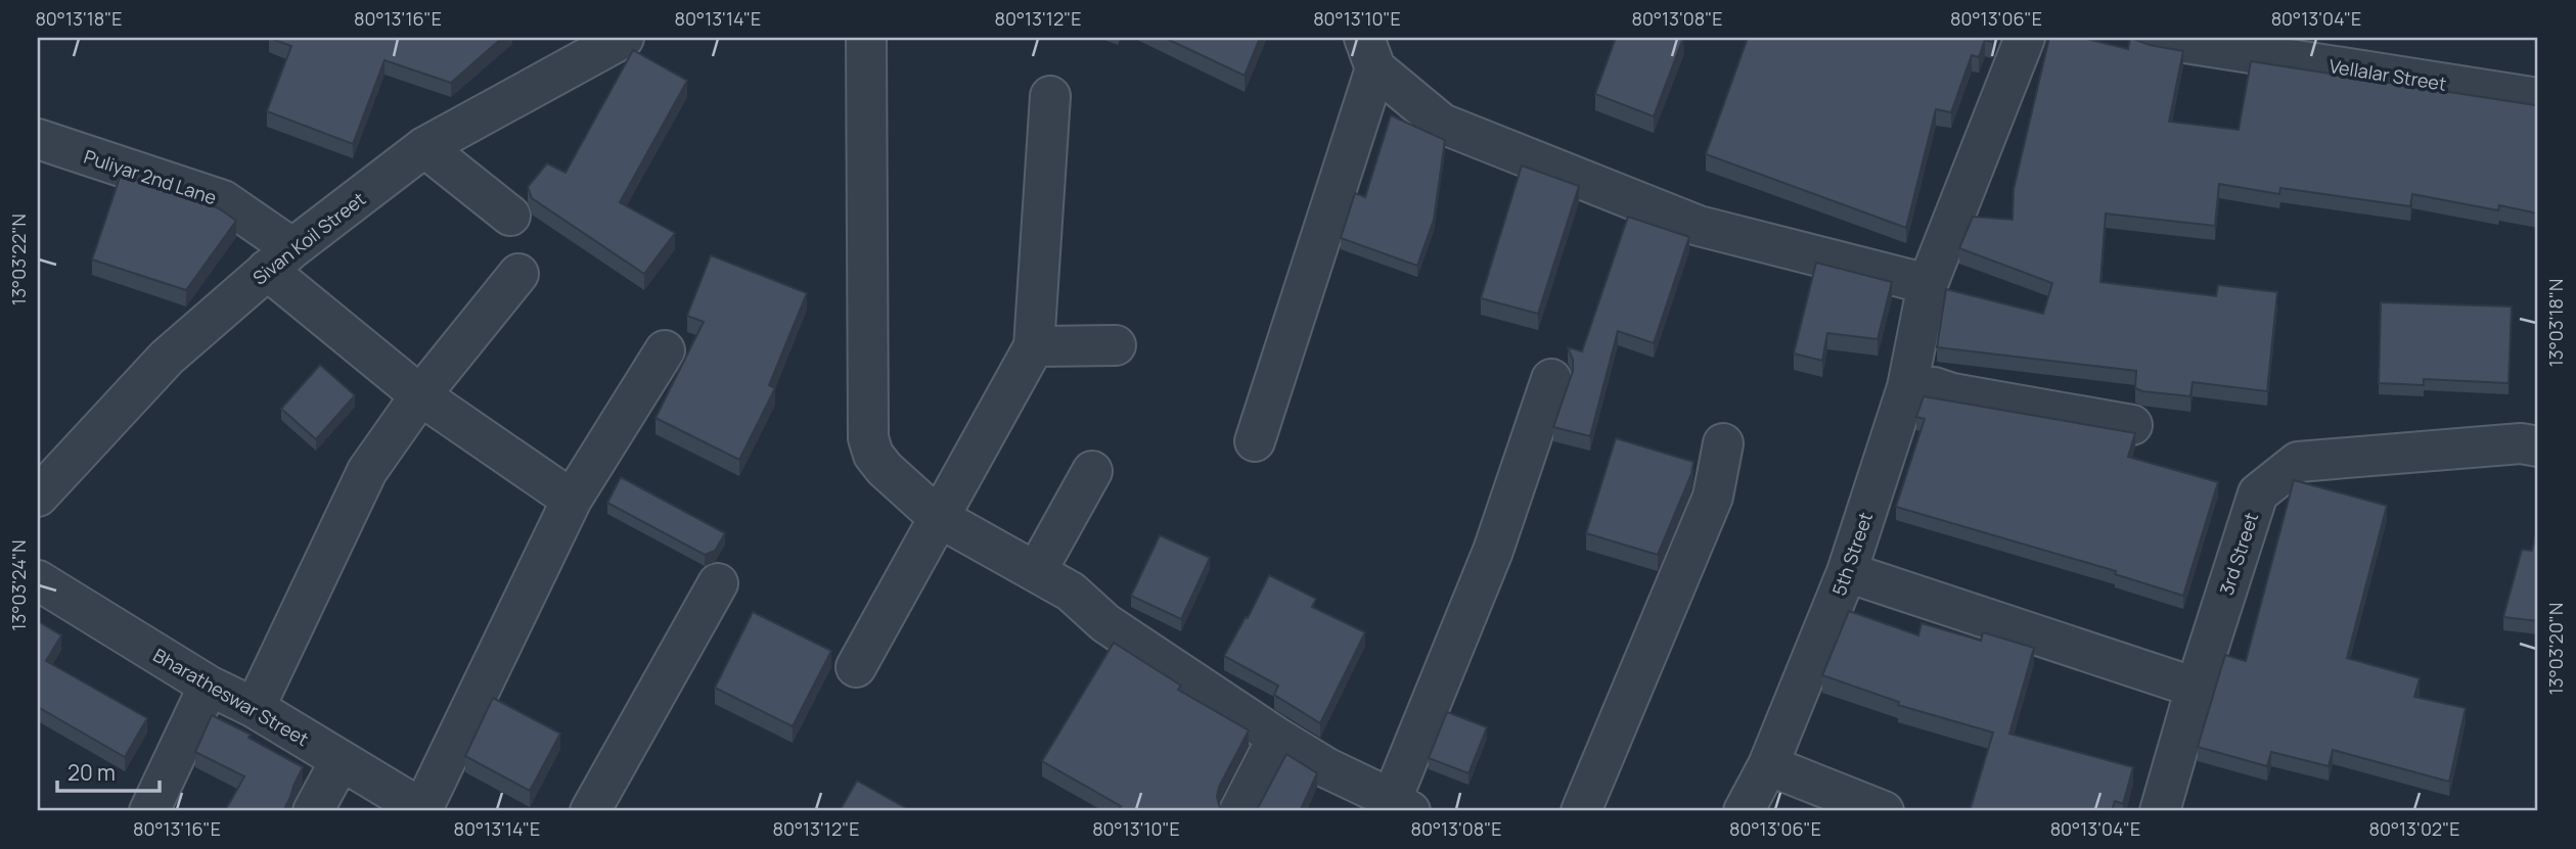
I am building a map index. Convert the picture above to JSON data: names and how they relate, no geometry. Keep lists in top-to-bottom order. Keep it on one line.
{"streets":{"street":["Vellalar Street","Puliyar 2nd Lane","Sivan Koil Street","5th Street","3rd Street","Bharatheswar Street"]},"crossings":[["Puliyar 2nd Lane","Sivan Koil Street"]],"scale_bar":"20 m","coordinates":["80°13'18\"E","80°13'16\"E","80°13'14\"E","80°13'12\"E","80°13'10\"E","80°13'08\"E","80°13'06\"E","80°13'04\"E","13°03'22\"N","13°03'18\"N","13°03'24\"N","13°03'20\"N","80°13'02\"E"]}
